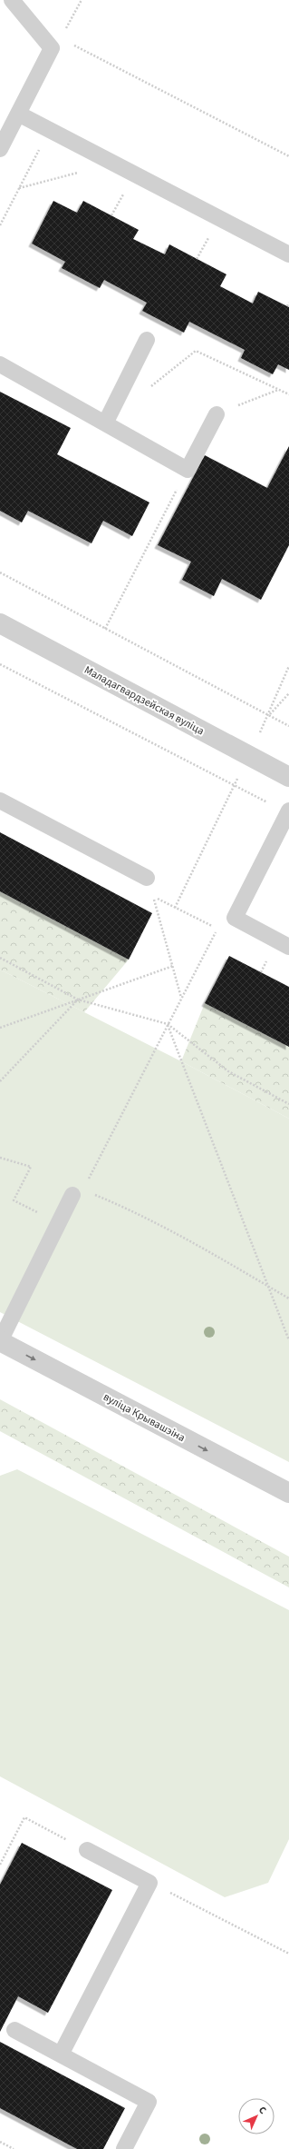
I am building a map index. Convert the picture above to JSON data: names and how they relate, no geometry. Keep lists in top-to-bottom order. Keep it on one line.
{"streets":{"street":["Маладагвардзейская вуліца","вуліца Крывашэіна"]},"one_way":["вуліца Крывашэіна"],"north":"top right"}
